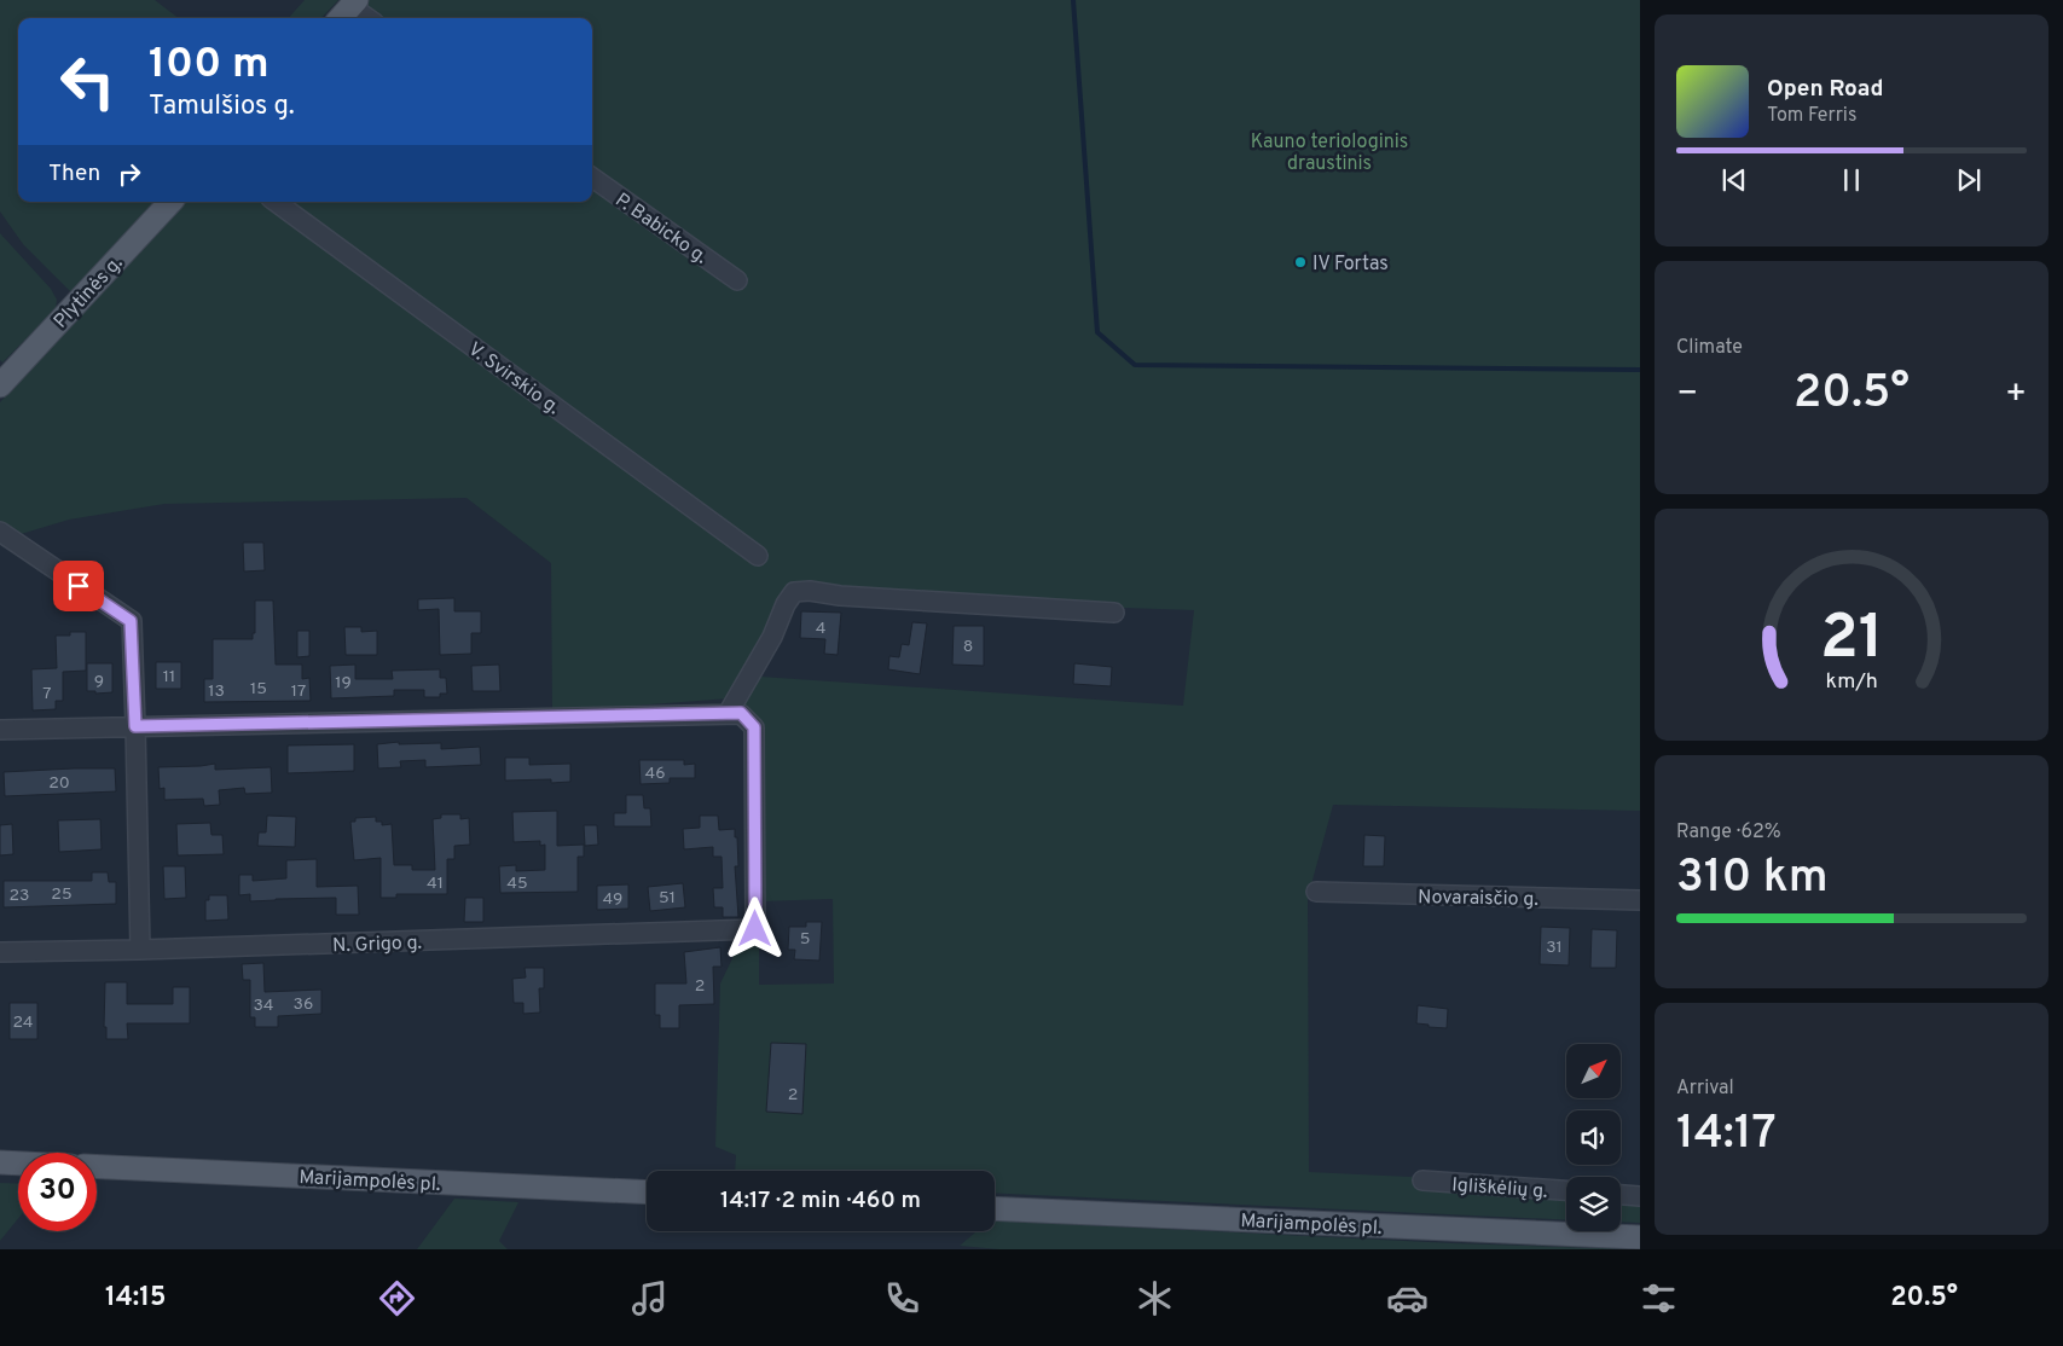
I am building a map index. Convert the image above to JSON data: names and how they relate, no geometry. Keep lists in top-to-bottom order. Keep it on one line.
{"streets":{"main road":["Plytinės g.","Marijampolės pl."],"street":["P. Babicko g.","V. Svirskio g.","Novaraisčio g.","N. Grigo g.","Igliškėlių g."]},"parks":["Kauno teriologinis draustinis"],"places":["IV Fortas"],"house_numbers":["4","8","11","9","19","15","13","17","7","46","20","41","45","25","23","51","49","5","31","2","36","34","24","2"],"north":"top right","page":{"turn":["100 m","Tamulšios g."],"song":["Open Road","Tom Ferris"],"then":"Then","tile":["Climate",["Range · 62%","310 km"],["Arrival","14:17"]],"heat":["−","20.5°","+"],"limit":"30","trip":"14:17 · 2 min · 460 m","tabs":["14:15","20.5°"],"gauge":["21","km/h"]}}
